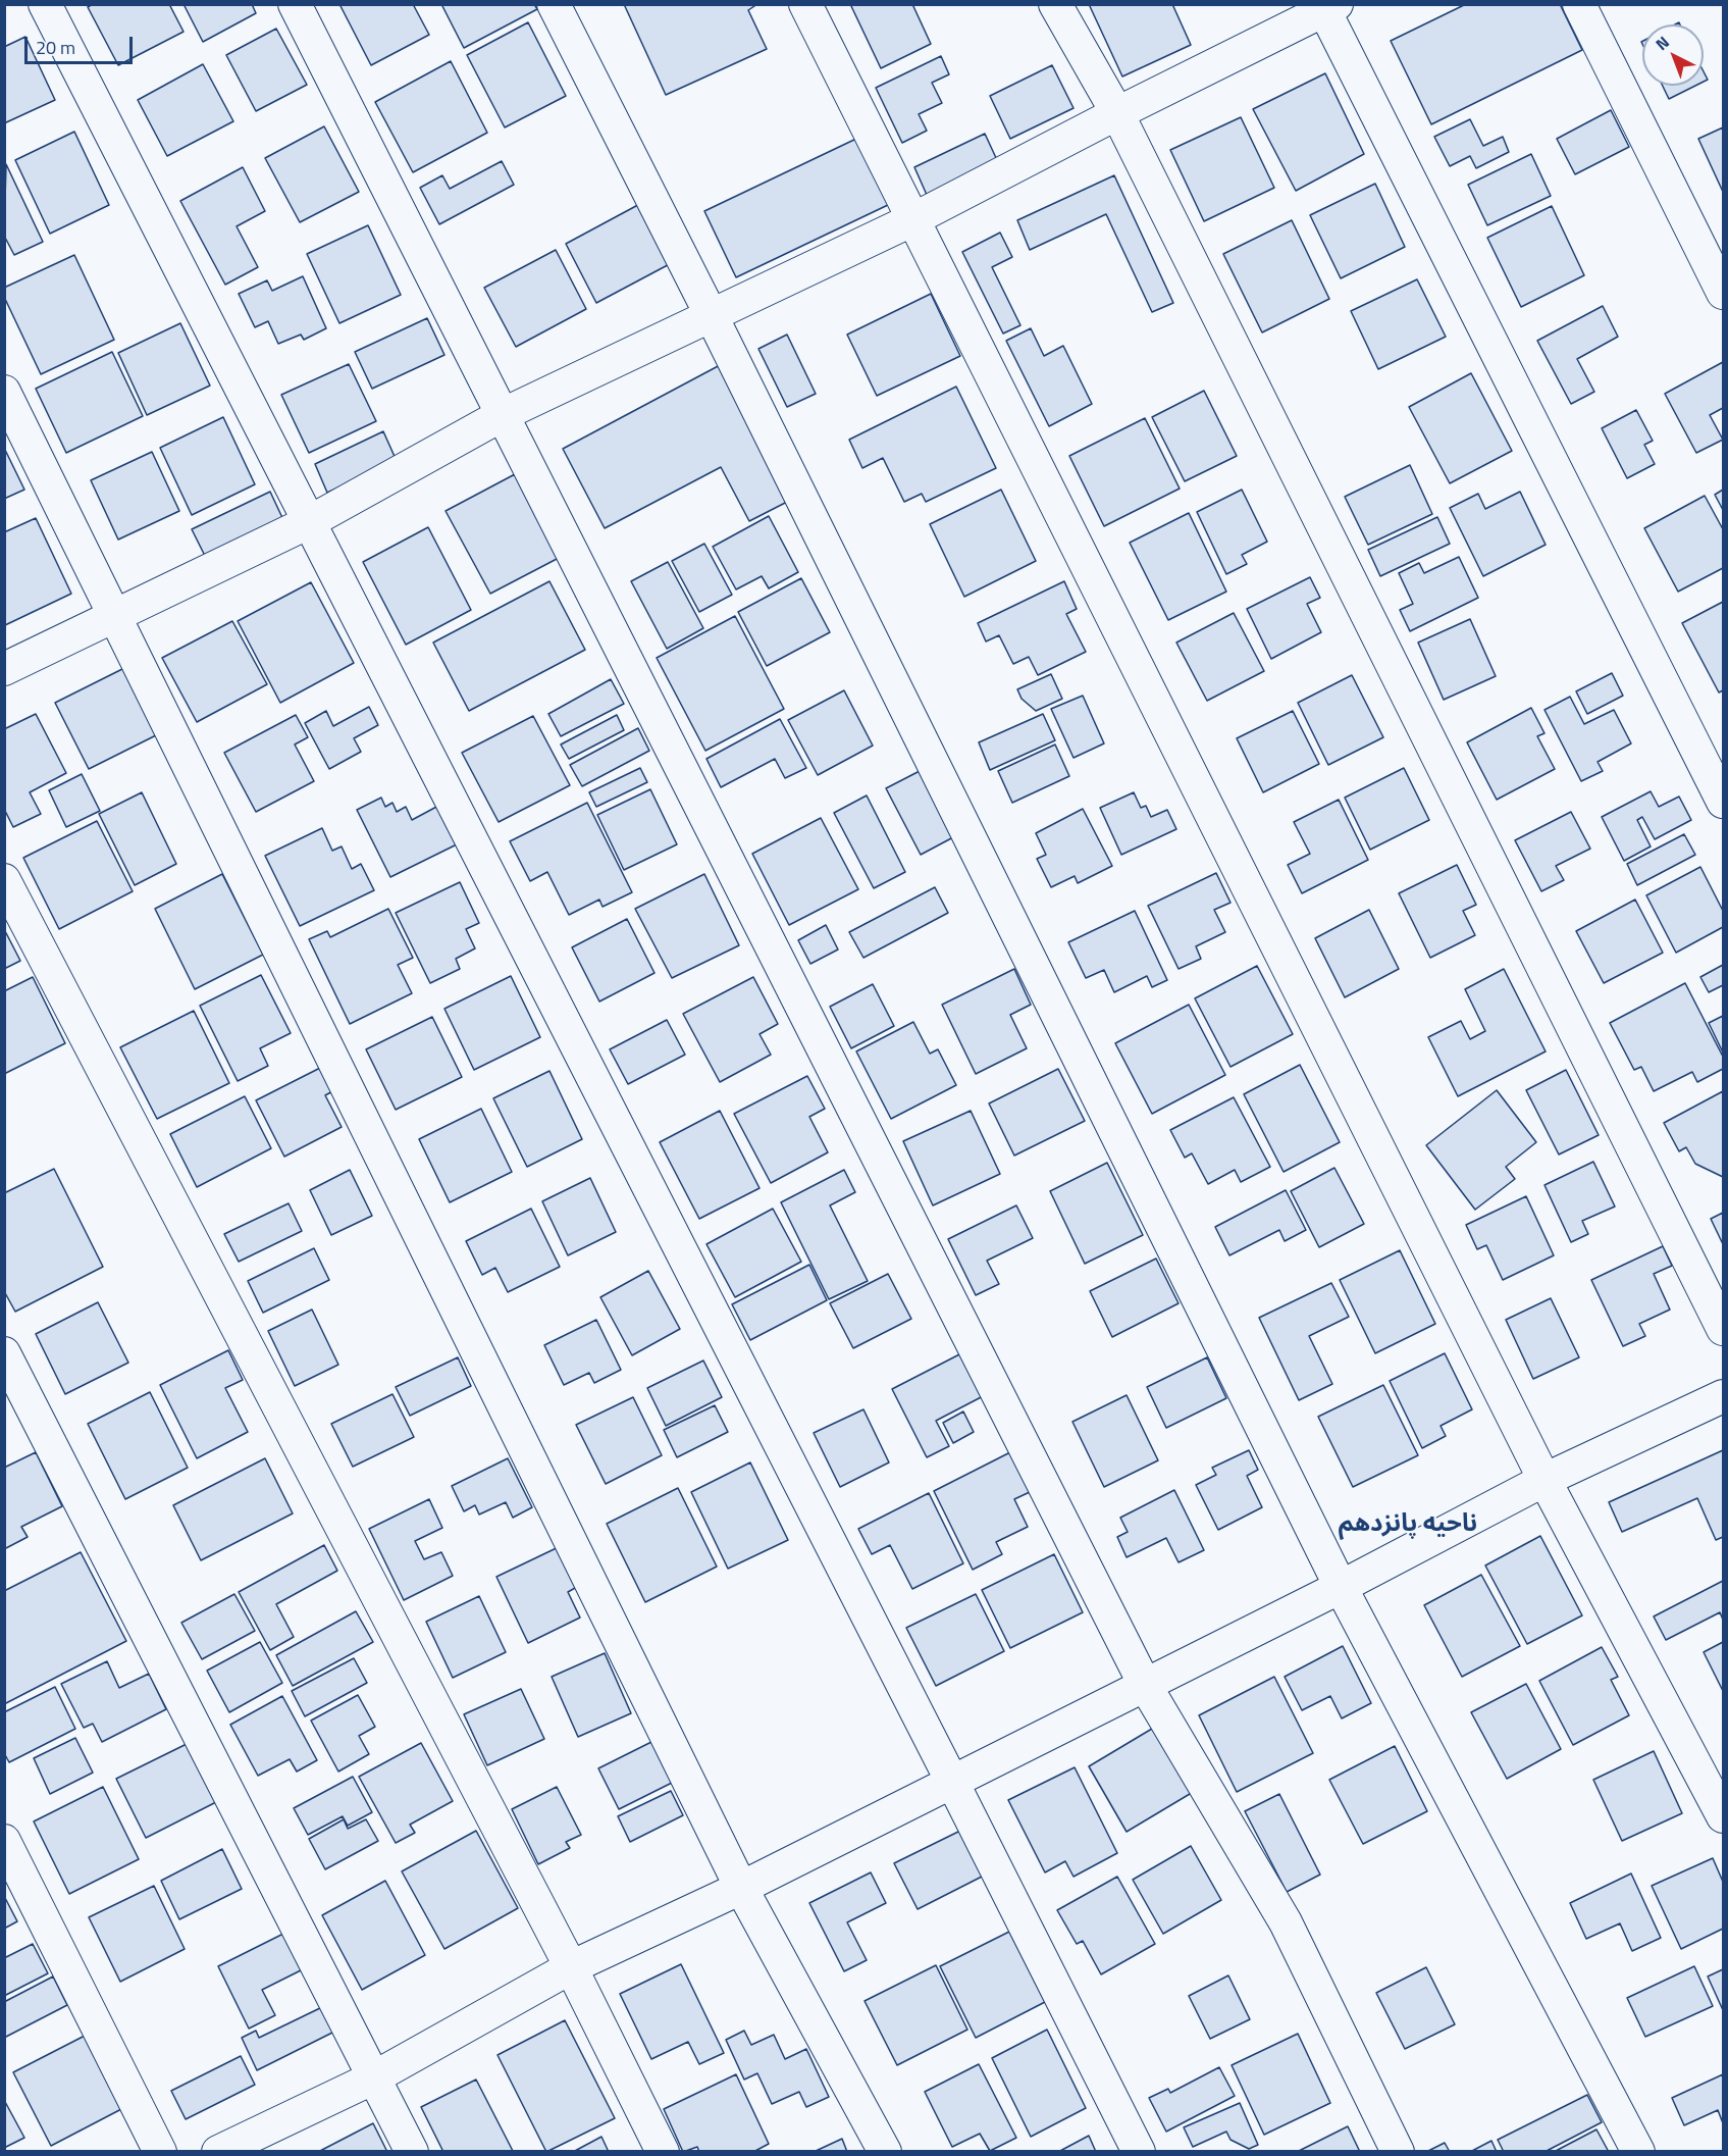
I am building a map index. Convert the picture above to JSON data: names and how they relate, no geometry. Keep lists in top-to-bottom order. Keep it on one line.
{"districts":["ناحیه پانزدهم"],"scale_bar":"20 m","north":"top left"}
